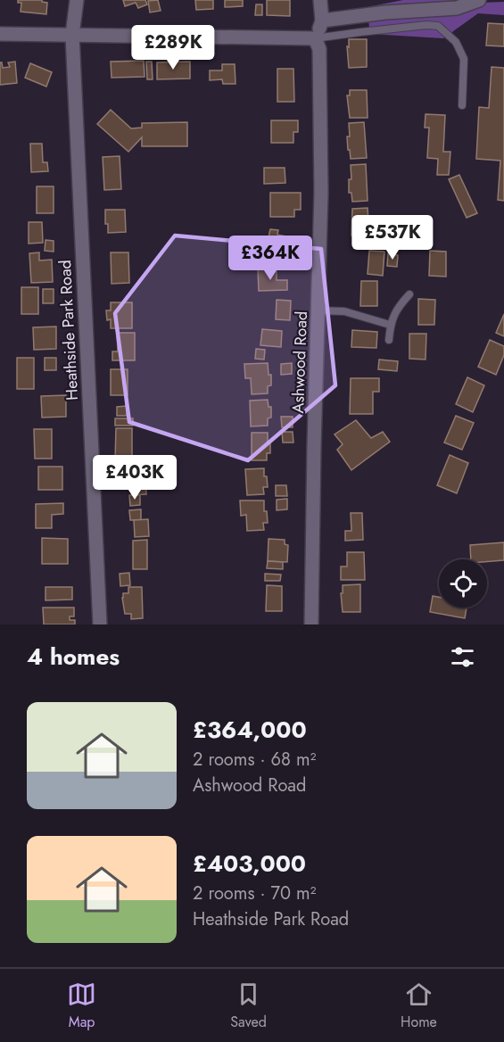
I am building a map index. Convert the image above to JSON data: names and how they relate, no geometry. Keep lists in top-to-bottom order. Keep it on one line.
{"streets":{"street":["Heathside Park Road","Ashwood Road"]},"page":{"price":["£289K","£537K","£364K","£403K"],"heading":"4 homes","list":[{"name":"£364,000","note":"2 rooms · 68 m² · Ashwood Road"},{"name":"£403,000","note":"2 rooms · 70 m² · Heathside Park Road"}],"tabs":["Map","Saved","Home"]}}
